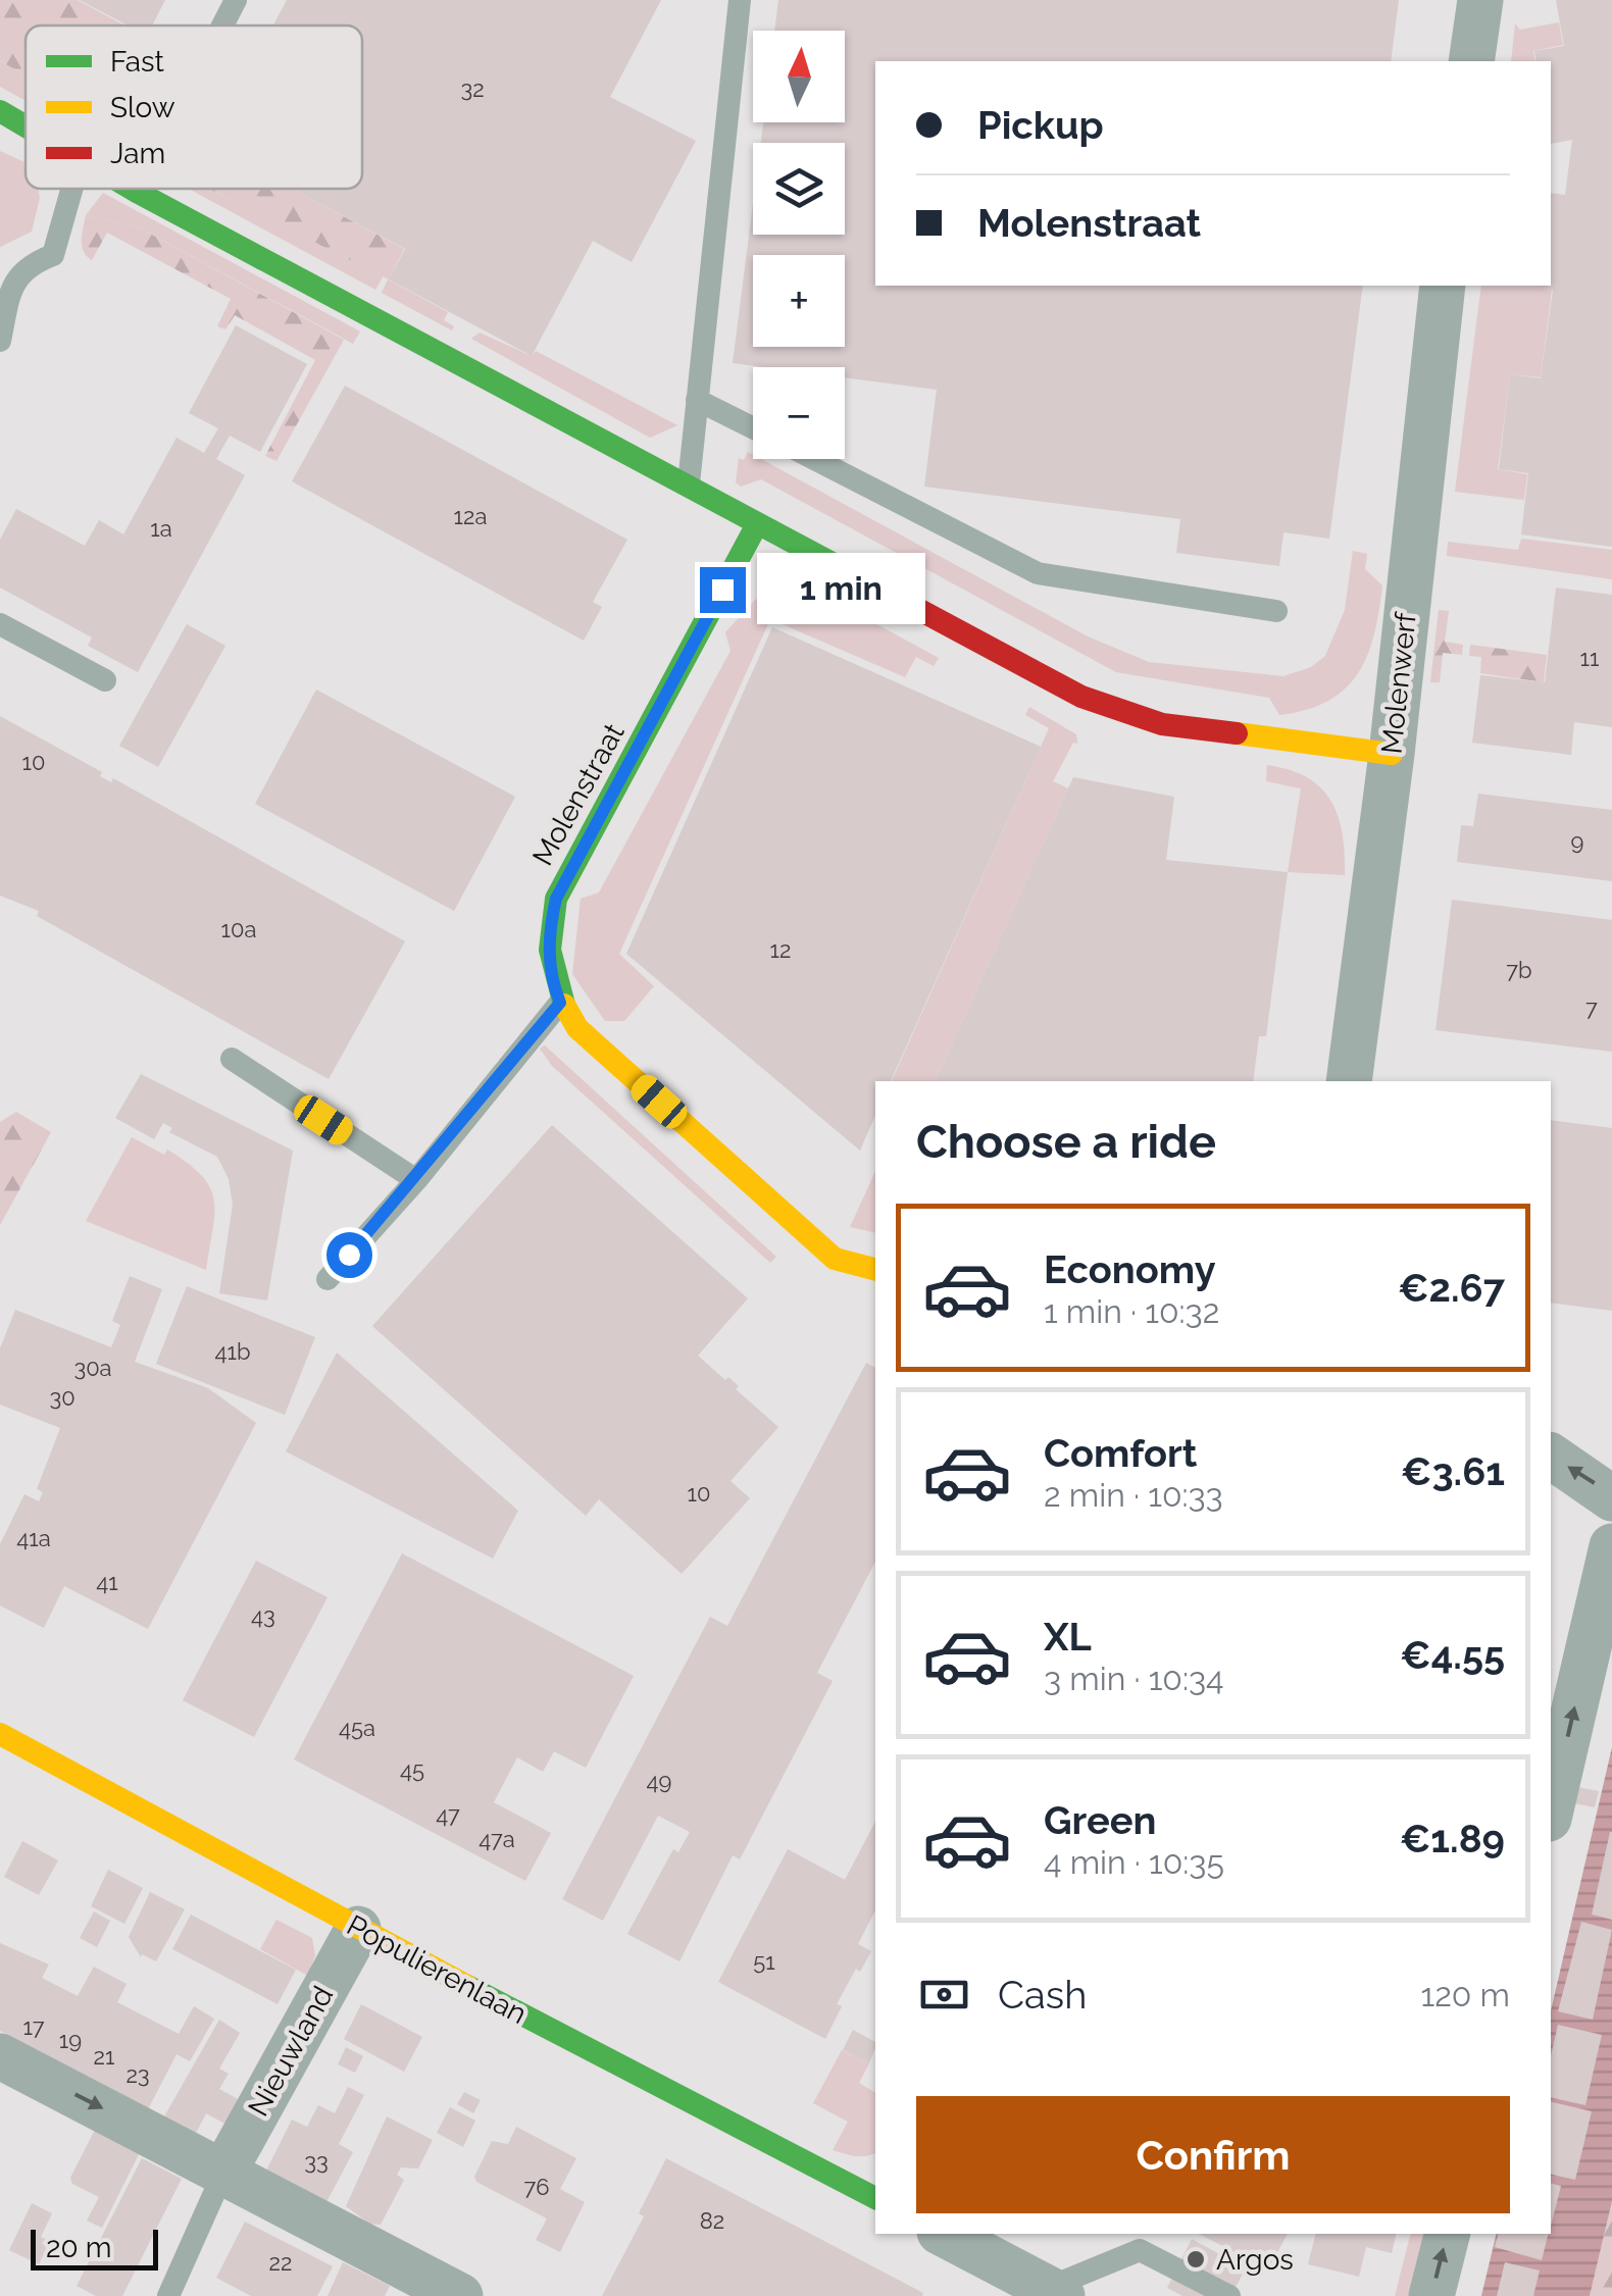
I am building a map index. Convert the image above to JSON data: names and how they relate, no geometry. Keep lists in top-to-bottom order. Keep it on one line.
{"streets":{"street":["Molenwerf","Molenstraat","Populierenlaan","Nieuwland"]},"crossings":[["Populierenlaan","Nieuwland"]],"places":["Argos"],"house_numbers":["32","12a","1a","11","10","9","10a","12","7b","7","41b","30a","30","10","41a","41","43","45a","45","49","47","47a","51","17","19","21","23","33","76","82","22"],"legend":["Fast","Slow","Jam"],"scale_bar":"20 m","north":"top","page":{"map_buttons":["+","−"],"banner":["Pickup","Molenstraat"],"bubble":"1 min","heading":"Choose a ride","list":[{"name":"Economy","note":"1 min · 10:32","value":"€2.67"},{"name":"Comfort","note":"2 min · 10:33","value":"€3.61"},{"name":"XL","note":"3 min · 10:34","value":"€4.55"},{"name":"Green","note":"4 min · 10:35","value":"€1.89"}],"pay":["Cash","120 m"],"buttons":"Confirm","scale":"20 m"}}
